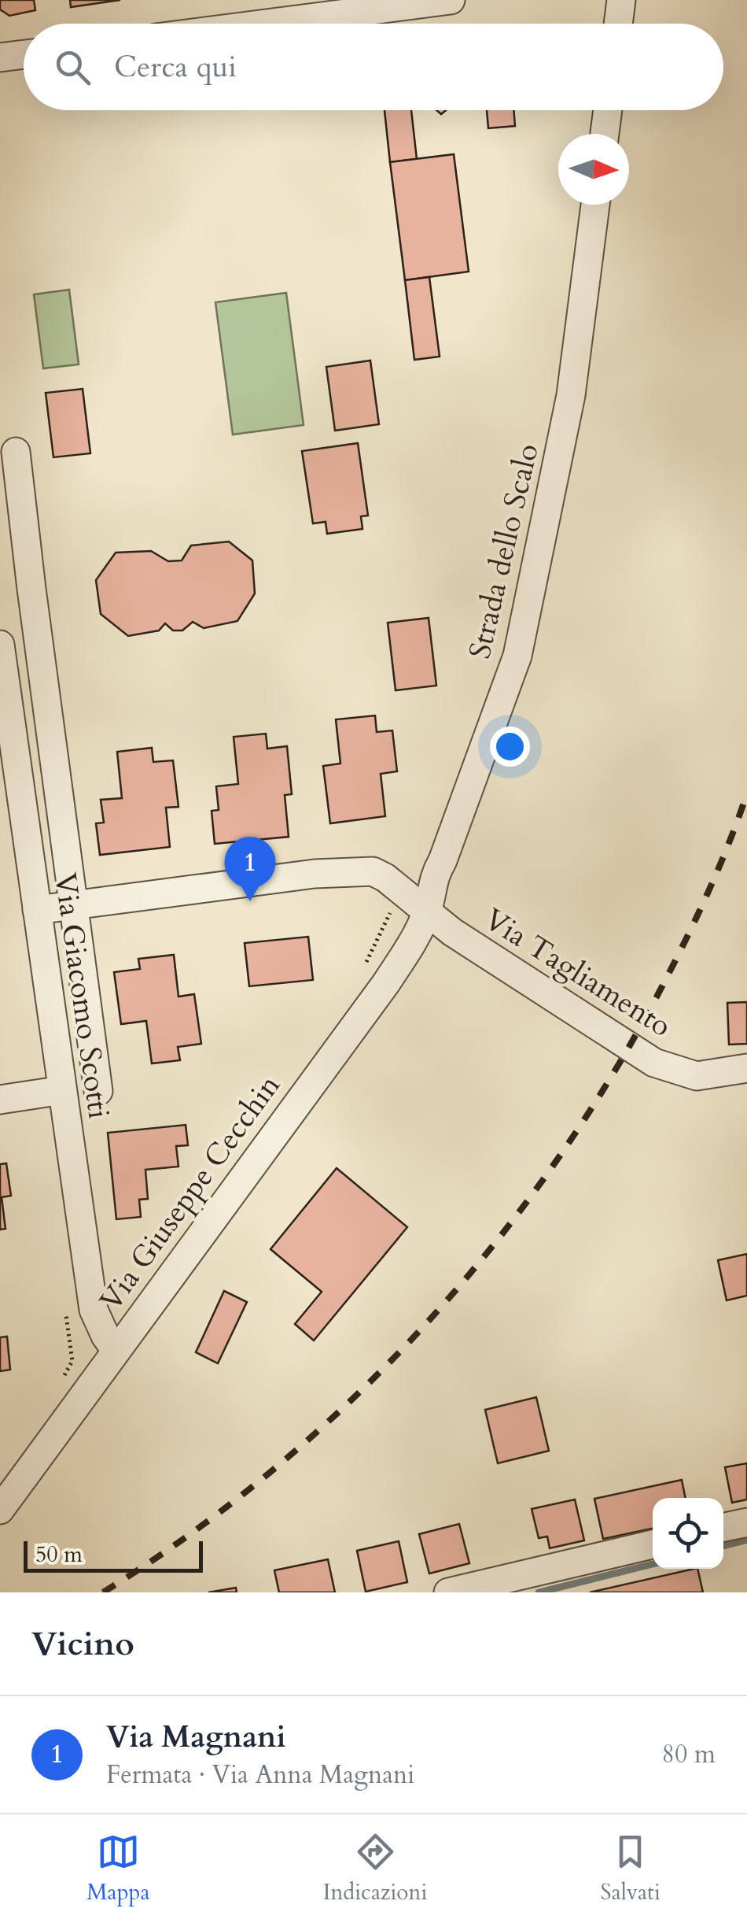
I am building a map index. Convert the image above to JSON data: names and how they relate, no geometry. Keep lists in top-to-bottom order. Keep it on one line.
{"streets":{"street":["Strada dello Scalo","Via Tagliamento","Via Giacomo Scotti","Via Giuseppe Cecchin"]},"crossings":[["Strada dello Scalo","Via Tagliamento"],["Strada dello Scalo","Via Giuseppe Cecchin"],["Via Tagliamento","Via Giacomo Scotti"],["Via Tagliamento","Via Giuseppe Cecchin"],["Via Giacomo Scotti","Via Giuseppe Cecchin"]],"scale_bar":"50 m","north":"right","page":{"search":"Cerca qui","pins":"1","scale":"50 m","heading":"Vicino","list":[{"mark":"1","name":"Via Magnani","note":"Fermata · Via Anna Magnani","value":"80 m"}],"nav":["Mappa","Indicazioni","Salvati"]}}
